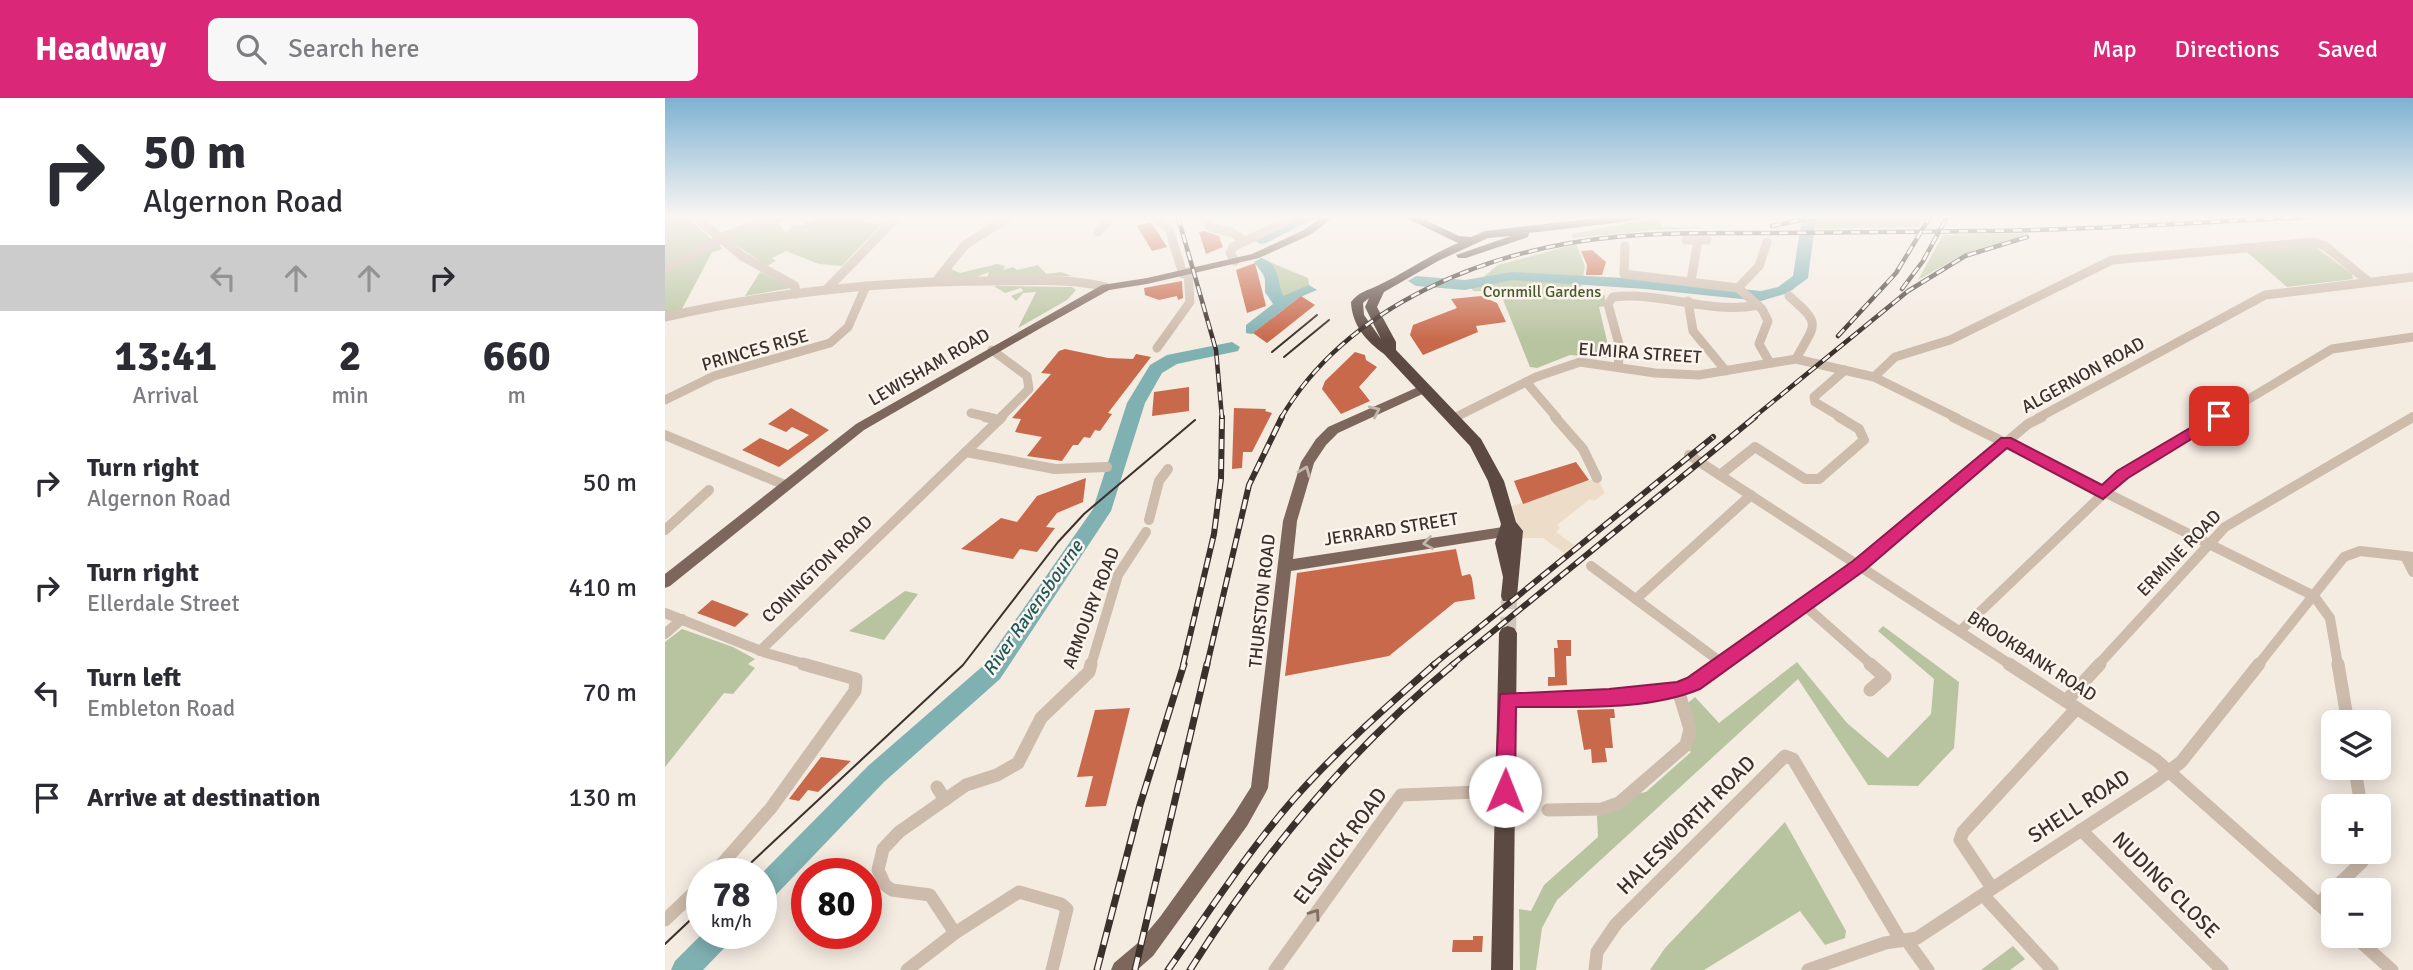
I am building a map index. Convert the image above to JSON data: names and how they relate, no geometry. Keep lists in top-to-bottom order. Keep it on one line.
{"streets":{"main road":["LEWISHAM ROAD","JERRARD STREET","THURSTON ROAD"],"street":["PRINCES RISE","ELMIRA STREET","ALGERNON ROAD","ERMINE ROAD","CONINGTON ROAD","ARMOURY ROAD","BROOKBANK ROAD","SHELL ROAD","HALESWORTH ROAD","ELSWICK ROAD","NUDING CLOSE"]},"crossings":[["ELMIRA STREET","ALGERNON ROAD"],["ELMIRA STREET","ERMINE ROAD"],["ELMIRA STREET","SHELL ROAD"],["LEWISHAM ROAD","CONINGTON ROAD"],["ALGERNON ROAD","BROOKBANK ROAD"],["JERRARD STREET","THURSTON ROAD"],["ERMINE ROAD","BROOKBANK ROAD"],["ERMINE ROAD","SHELL ROAD"],["BROOKBANK ROAD","SHELL ROAD"],["SHELL ROAD","HALESWORTH ROAD"],["SHELL ROAD","NUDING CLOSE"]],"one_way":["JERRARD STREET","ELSWICK ROAD"],"water":["River Ravensbourne"],"parks":["Cornmill Gardens"],"page":{"header":"Headway","search":"Search here","nav":["Map","Directions","Saved"],"turn":["50 m","Algernon Road"],"eta":["13:41","Arrival","2","min","660","m"],"list":[{"name":"Turn right","note":"Algernon Road","value":"50 m"},{"name":"Turn right","note":"Ellerdale Street","value":"410 m"},{"name":"Turn left","note":"Embleton Road","value":"70 m"},{"name":"Arrive at destination","value":"130 m"}],"map_buttons":["+","−"],"speed":"78 km/h","limit":"80"}}
